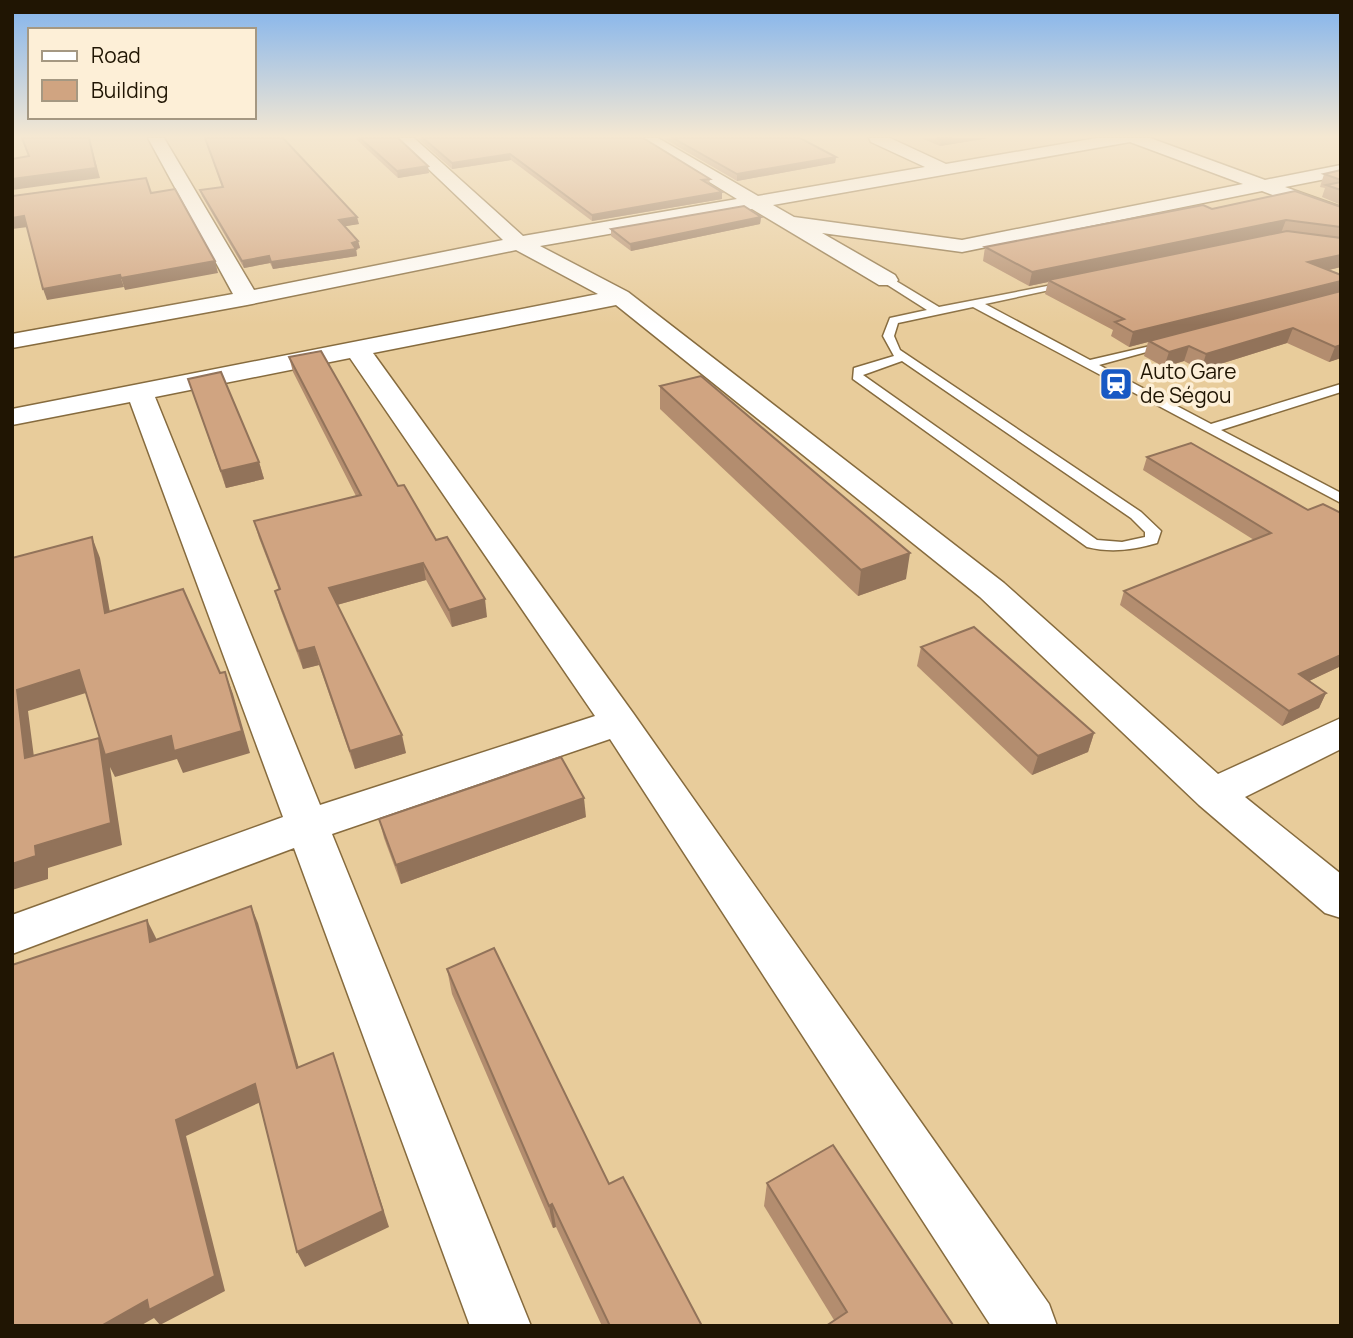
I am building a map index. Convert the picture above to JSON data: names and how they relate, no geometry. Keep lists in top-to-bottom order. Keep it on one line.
{"places":{"station":["Auto Gare de Ségou"]},"legend":["Road","Building"]}
